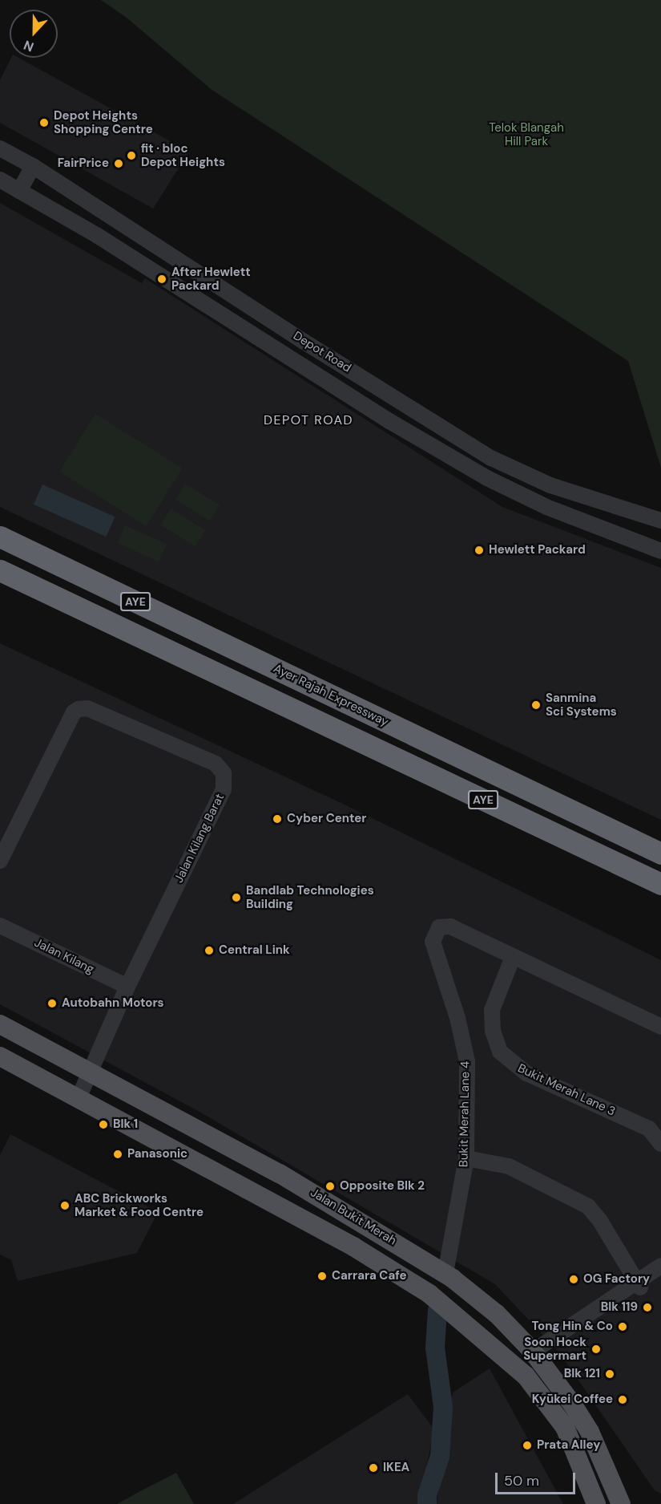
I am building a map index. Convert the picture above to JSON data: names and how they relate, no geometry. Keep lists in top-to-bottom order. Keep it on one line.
{"streets":{"highway":["AYE","Ayer Rajah Expressway"],"main road":["Jalan Bukit Merah"],"street":["Depot Road","Jalan Kilang Barat","Jalan Kilang","Bukit Merah Lane 3","Bukit Merah Lane 4"]},"crossings":[["Jalan Kilang Barat","Jalan Kilang"],["Jalan Kilang Barat","Jalan Bukit Merah"],["Bukit Merah Lane 3","Bukit Merah Lane 4"],["Bukit Merah Lane 4","Jalan Bukit Merah"]],"districts":["DEPOT ROAD"],"parks":["Telok Blangah Hill Park"],"places":["Depot Heights Shopping Centre","fit · bloc Depot Heights","FairPrice","After Hewlett Packard","Hewlett Packard","Sanmina Sci Systems","Cyber Center","Bandlab Technologies Building","Central Link","Autobahn Motors","Blk 1","Panasonic","Opposite Blk 2","ABC Brickworks Market & Food Centre","Carrara Cafe","OG Factory","Blk 119","Tong Hin & Co","Soon Hock Supermart","Blk 121","Kyūkei Coffee","Prata Alley","IKEA"],"scale_bar":"50 m","north":"bottom"}
